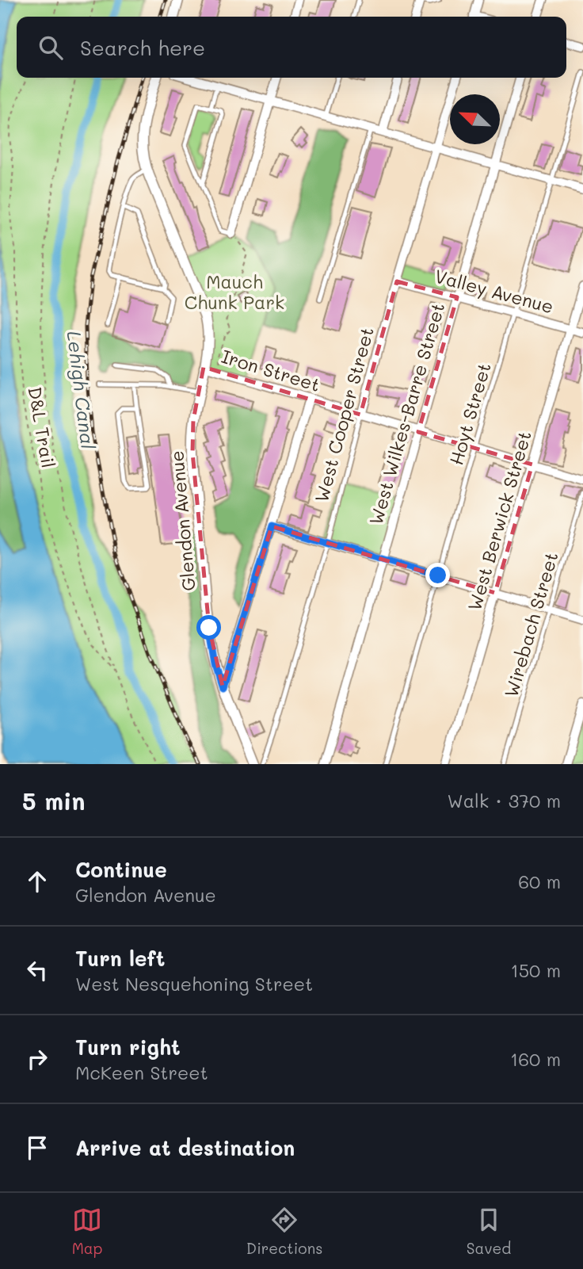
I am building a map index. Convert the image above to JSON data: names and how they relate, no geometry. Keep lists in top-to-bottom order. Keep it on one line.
{"streets":{"street":["Valley Avenue","Iron Street","West Wilkes-Barre Street","West Cooper Street","Glendon Avenue","West Berwick Street"],"lane":["Hoyt Street","Wirebach Street"],"path":["D&L Trail"]},"crossings":[["Valley Avenue","West Wilkes-Barre Street"],["Valley Avenue","Hoyt Street"],["Valley Avenue","West Cooper Street"],["Valley Avenue","West Berwick Street"],["Iron Street","West Wilkes-Barre Street"],["Iron Street","Hoyt Street"],["Iron Street","West Cooper Street"],["Iron Street","Glendon Avenue"],["Iron Street","West Berwick Street"]],"water":["Lehigh Canal"],"parks":["Mauch Chunk Park"],"north":"top left","page":{"search":"Search here","heading":["5 min","Walk · 370 m"],"list":[["Continue","Glendon Avenue","60 m"],["Turn left","West Nesquehoning Street","150 m"],["Turn right","McKeen Street","160 m"],"Arrive at destination"],"nav":["Map","Directions","Saved"]}}
